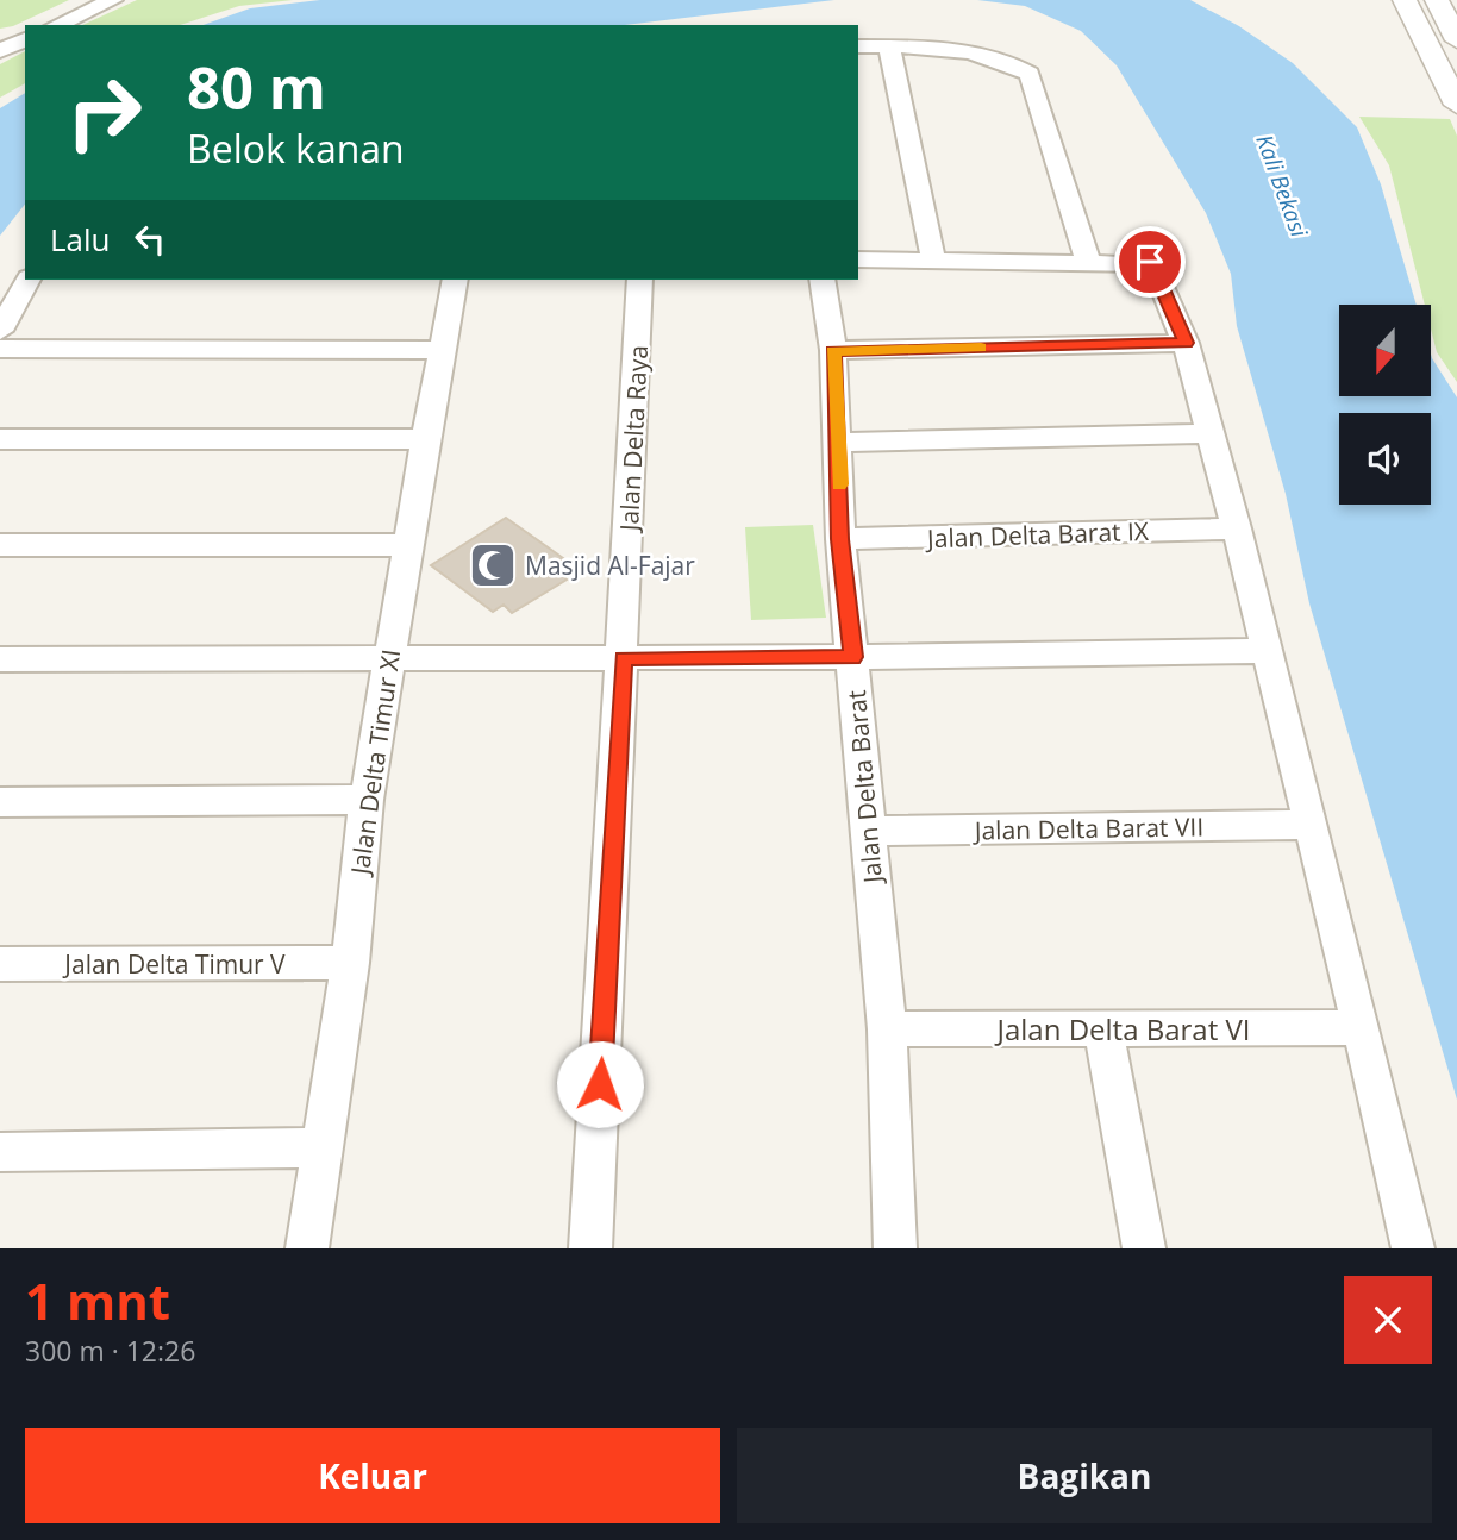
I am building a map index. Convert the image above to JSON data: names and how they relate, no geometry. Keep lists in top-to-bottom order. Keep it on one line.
{"streets":{"street":["Jalan Delta Raya","Jalan Delta Barat IX","Jalan Delta Timur XI","Jalan Delta Barat","Jalan Delta Barat VII","Jalan Delta Timur V","Jalan Delta Barat VI"]},"crossings":[["Jalan Delta Barat IX","Jalan Delta Barat"],["Jalan Delta Timur XI","Jalan Delta Timur V"],["Jalan Delta Barat","Jalan Delta Barat VII"],["Jalan Delta Barat","Jalan Delta Barat VI"]],"water":["Kali Bekasi"],"places":{"mosque":["Masjid Al-Fajar"]},"north":"bottom","page":{"turn":["80 m","Belok kanan"],"then":"Lalu","heading":["1 mnt","300 m · 12:26"],"buttons":["Keluar","Bagikan"]}}
